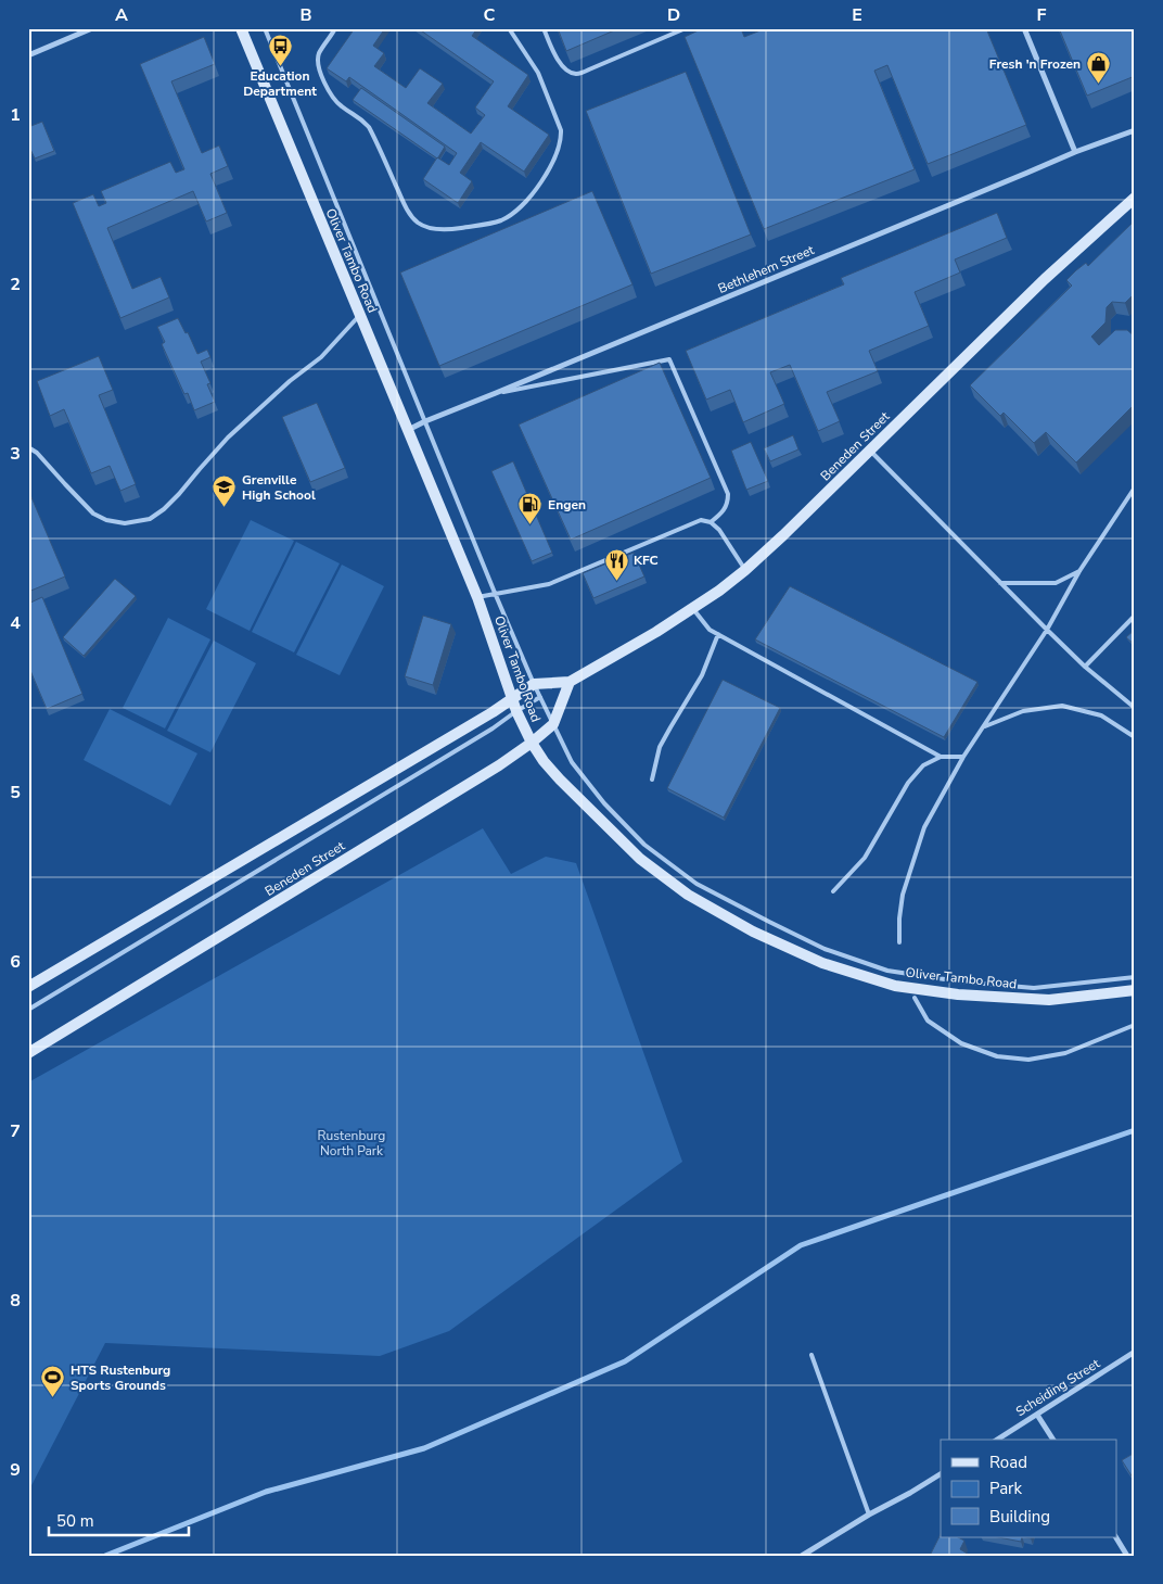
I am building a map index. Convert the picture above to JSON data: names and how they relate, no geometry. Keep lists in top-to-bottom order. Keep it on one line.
{"streets":{"main road":["Oliver Tambo Road","Beneden Street"],"street":["Bethlehem Street","Scheiding Street"]},"crossings":[["Oliver Tambo Road","Bethlehem Street"],["Oliver Tambo Road","Beneden Street"]],"parks":["Rustenburg North Park"],"places":{"bus stop":["Education Department"],"shop":["Fresh 'n Frozen"],"school or university":["Grenville High School"],"fuel station":["Engen"],"restaurant":["KFC"],"sports":["HTS Rustenburg Sports Grounds"]},"legend":["Road","Park","Building"],"scale_bar":"50 m","grid":{"columns":["A","B","C","D","E","F"],"rows":["1","2","3","4","5","6","7","8","9"]}}
